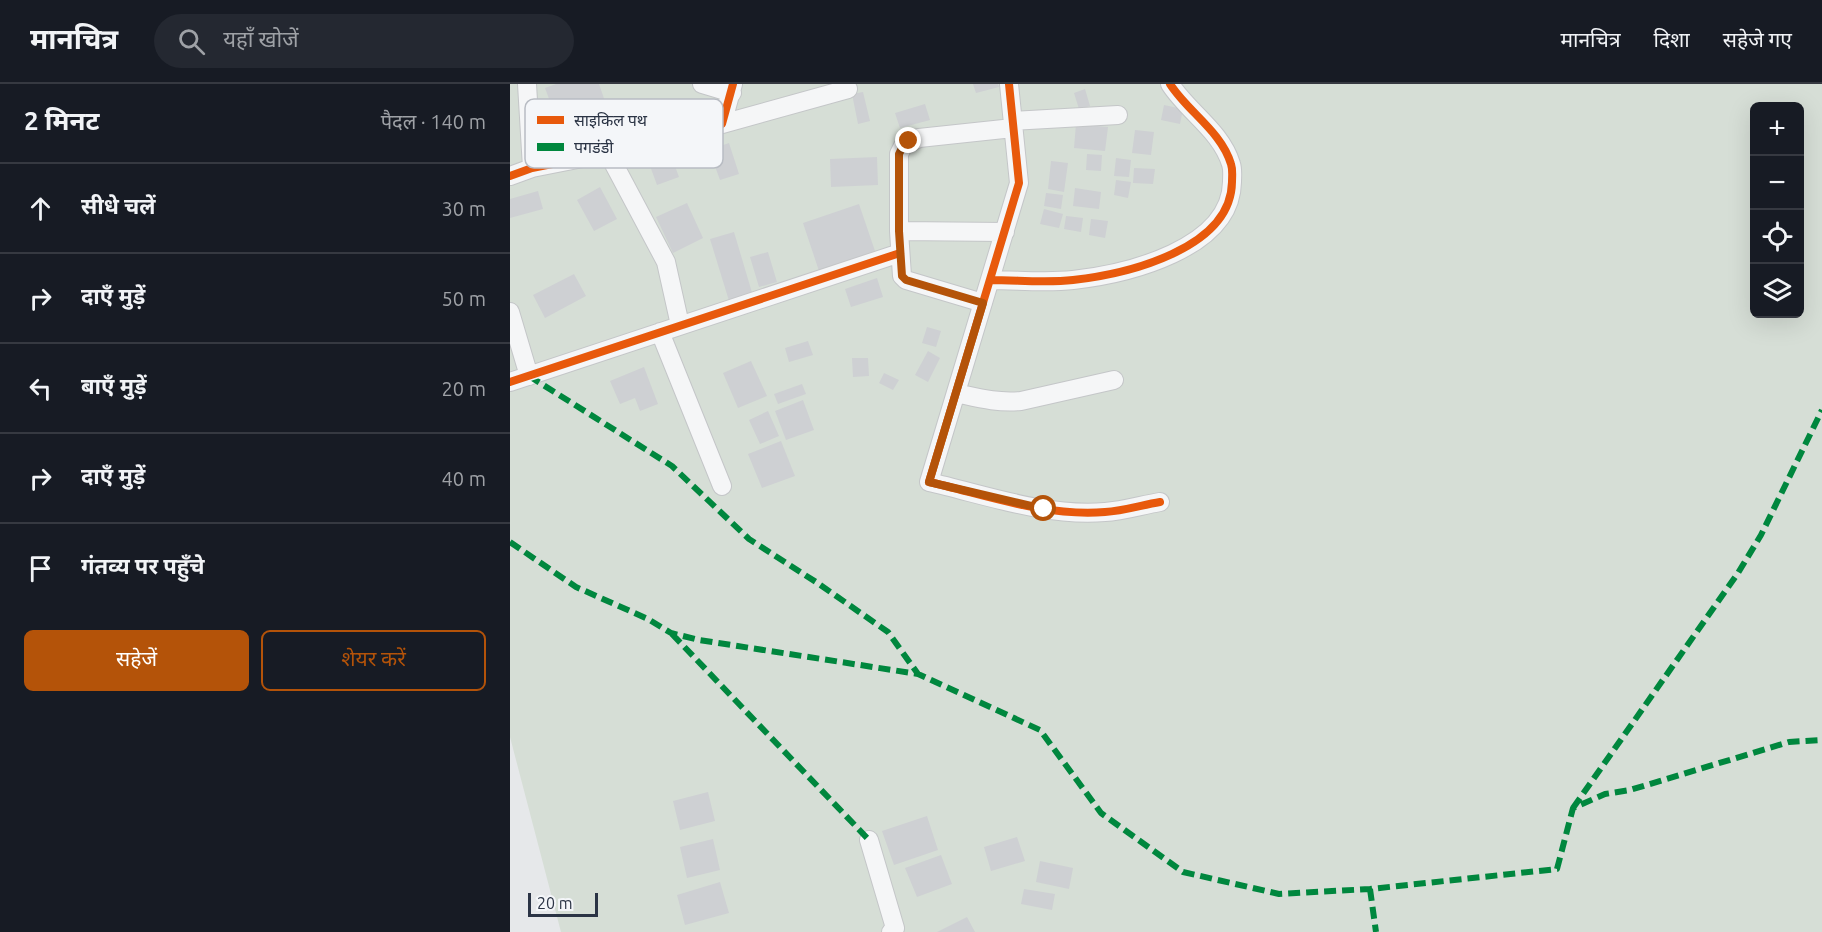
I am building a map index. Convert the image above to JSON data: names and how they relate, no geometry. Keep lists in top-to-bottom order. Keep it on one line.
{"legend":["साइकिल पथ","पगडंडी"],"scale_bar":"20 m","page":{"header":"मानचित्र","search":"यहाँ खोजें","nav":["मानचित्र","दिशा","सहेजे गए"],"heading":["2 मिनट","पैदल · 140 m"],"map_buttons":["+","−"],"list":[["सीधे चलें","30 m"],["दाएँ मुड़ें","50 m"],["बाएँ मुड़ें","20 m"],["दाएँ मुड़ें","40 m"],"गंतव्य पर पहुँचे"],"buttons":["सहेजें","शेयर करें"],"scale":"20 m"}}
